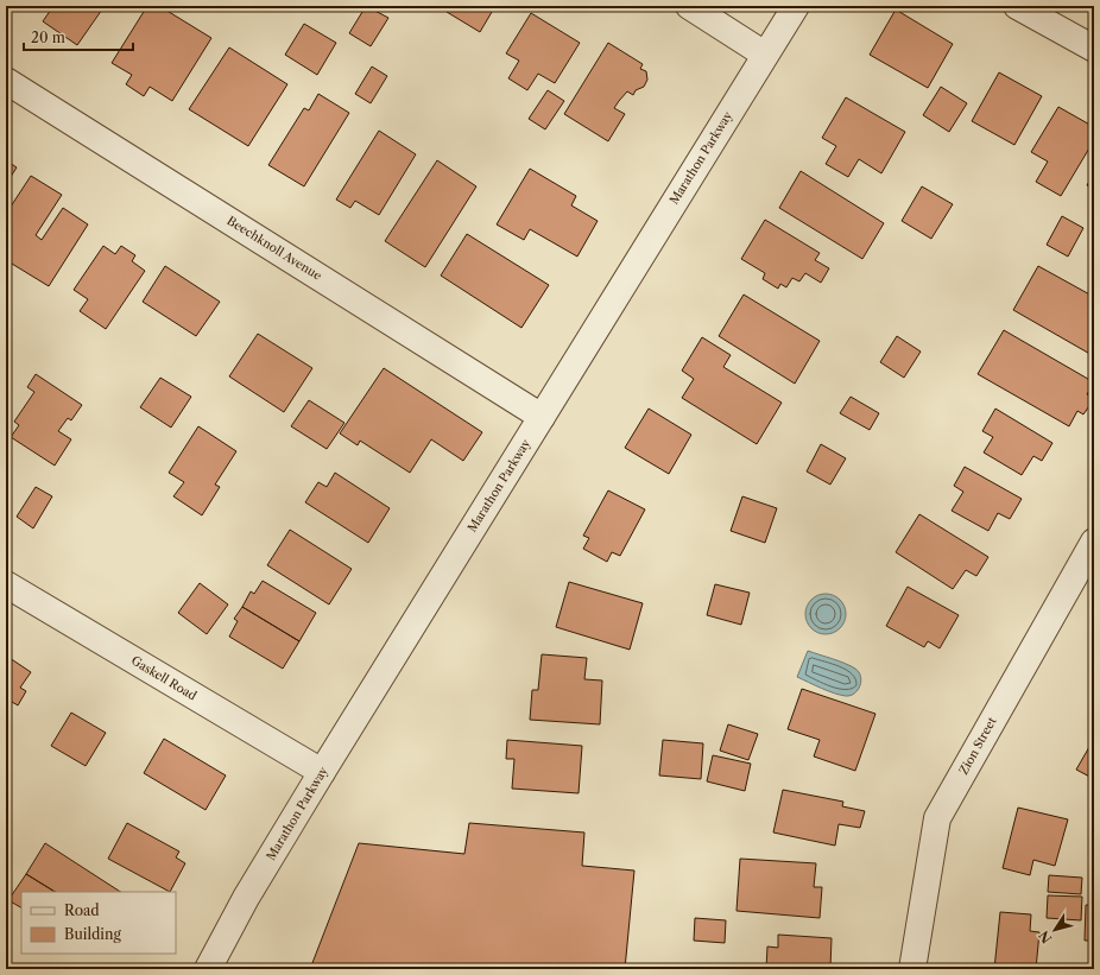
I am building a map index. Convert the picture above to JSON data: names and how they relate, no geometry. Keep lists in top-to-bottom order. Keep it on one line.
{"streets":{"street":["Marathon Parkway","Beechknoll Avenue","Gaskell Road","Zion Street"]},"crossings":[["Marathon Parkway","Beechknoll Avenue"],["Marathon Parkway","Gaskell Road"]],"legend":["Road","Building"],"scale_bar":"20 m","north":"bottom left"}
